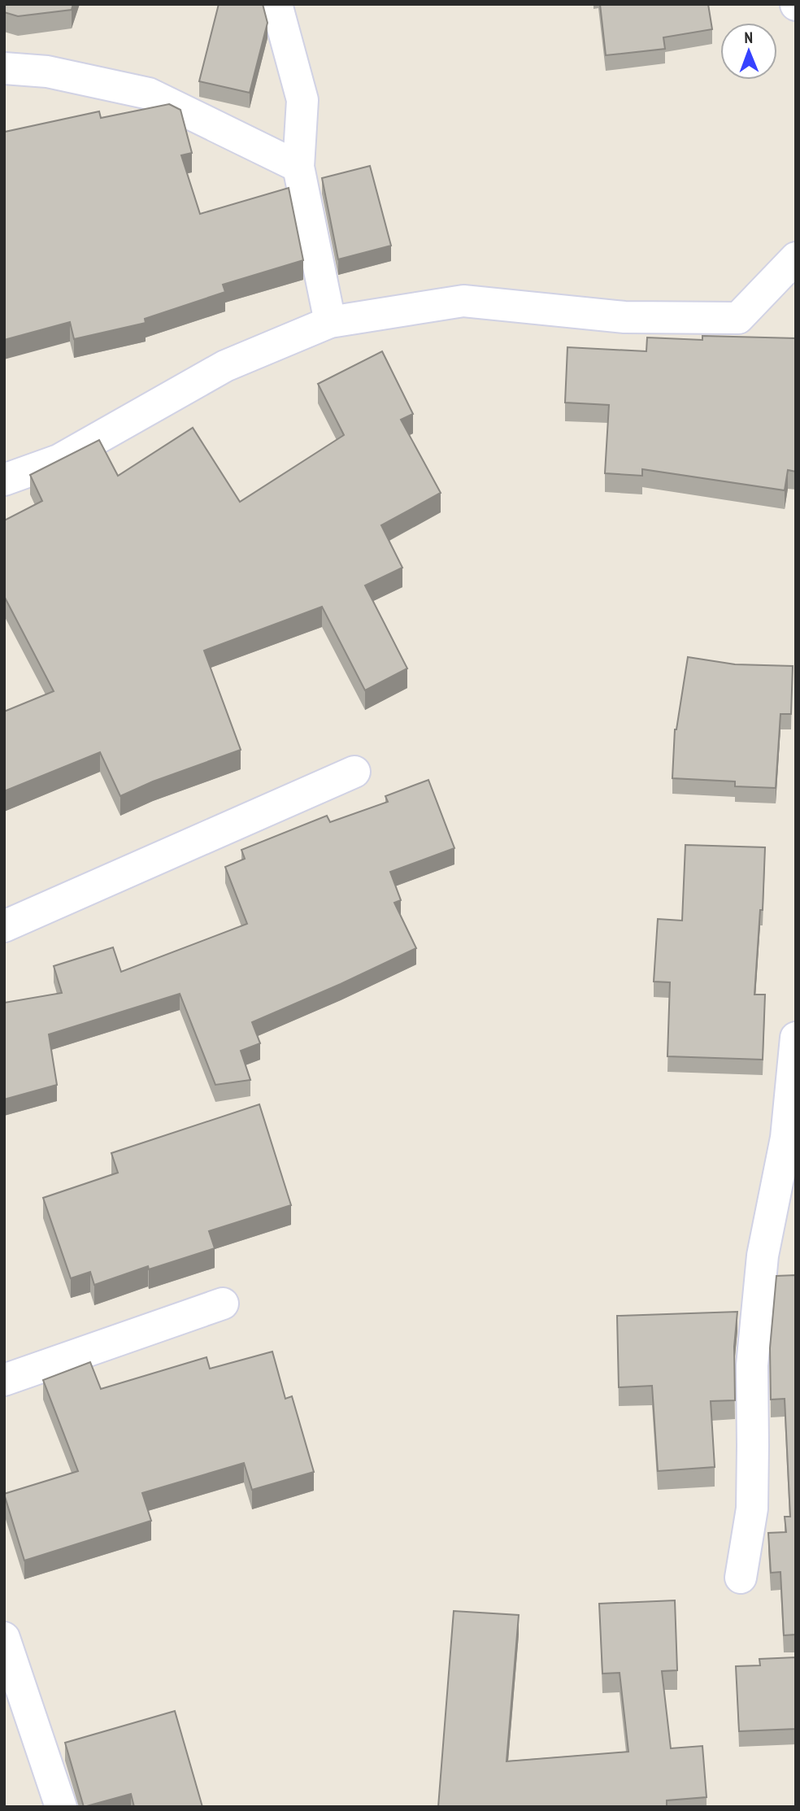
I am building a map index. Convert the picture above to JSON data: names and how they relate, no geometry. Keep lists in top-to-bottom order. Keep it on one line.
{"north":"top"}
